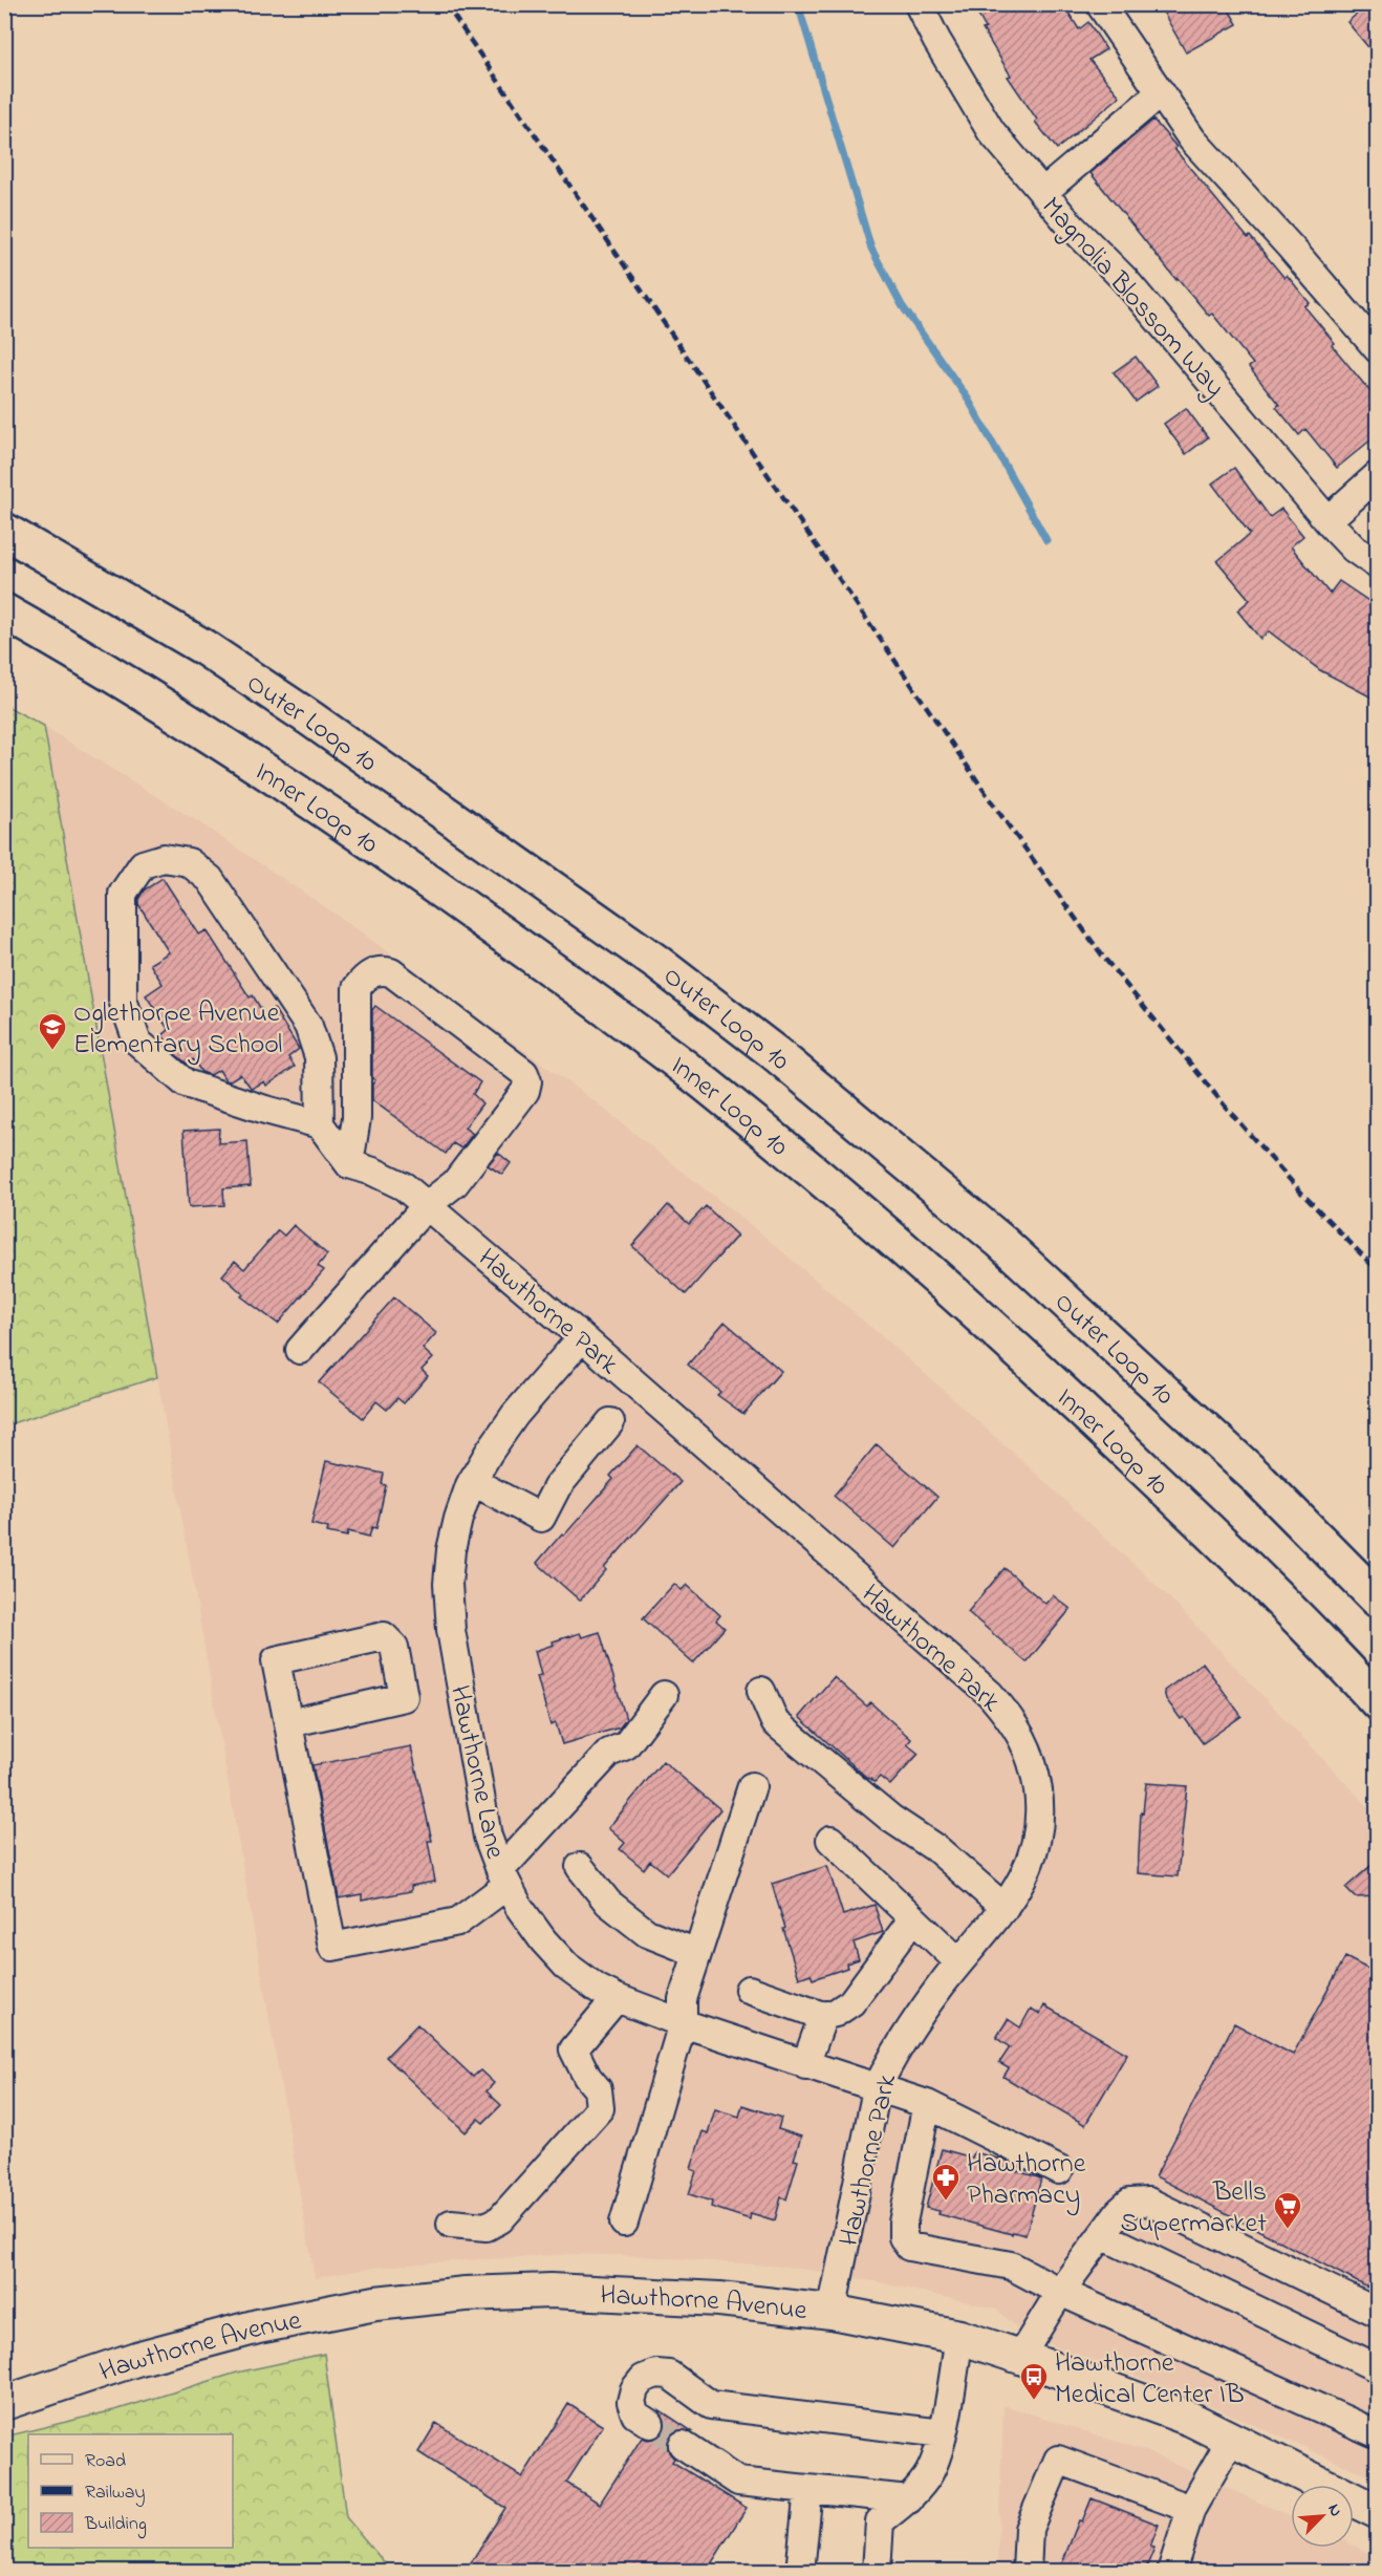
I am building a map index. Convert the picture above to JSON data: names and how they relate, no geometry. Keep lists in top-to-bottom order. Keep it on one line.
{"streets":{"highway":["Outer Loop 10","Inner Loop 10"],"main road":["Hawthorne Avenue"],"street":["Magnolia Blossom Way","Hawthorne Park","Hawthorne Lane"]},"crossings":[["Hawthorne Park","Hawthorne Lane"],["Hawthorne Park","Hawthorne Avenue"]],"places":{"school or university":["Oglethorpe Avenue Elementary School"],"pharmacy":["Hawthorne Pharmacy"],"supermarket":["Bells Supermarket"],"bus stop":["Hawthorne Medical Center IB"]},"legend":["Road","Railway","Building"],"north":"top right"}
